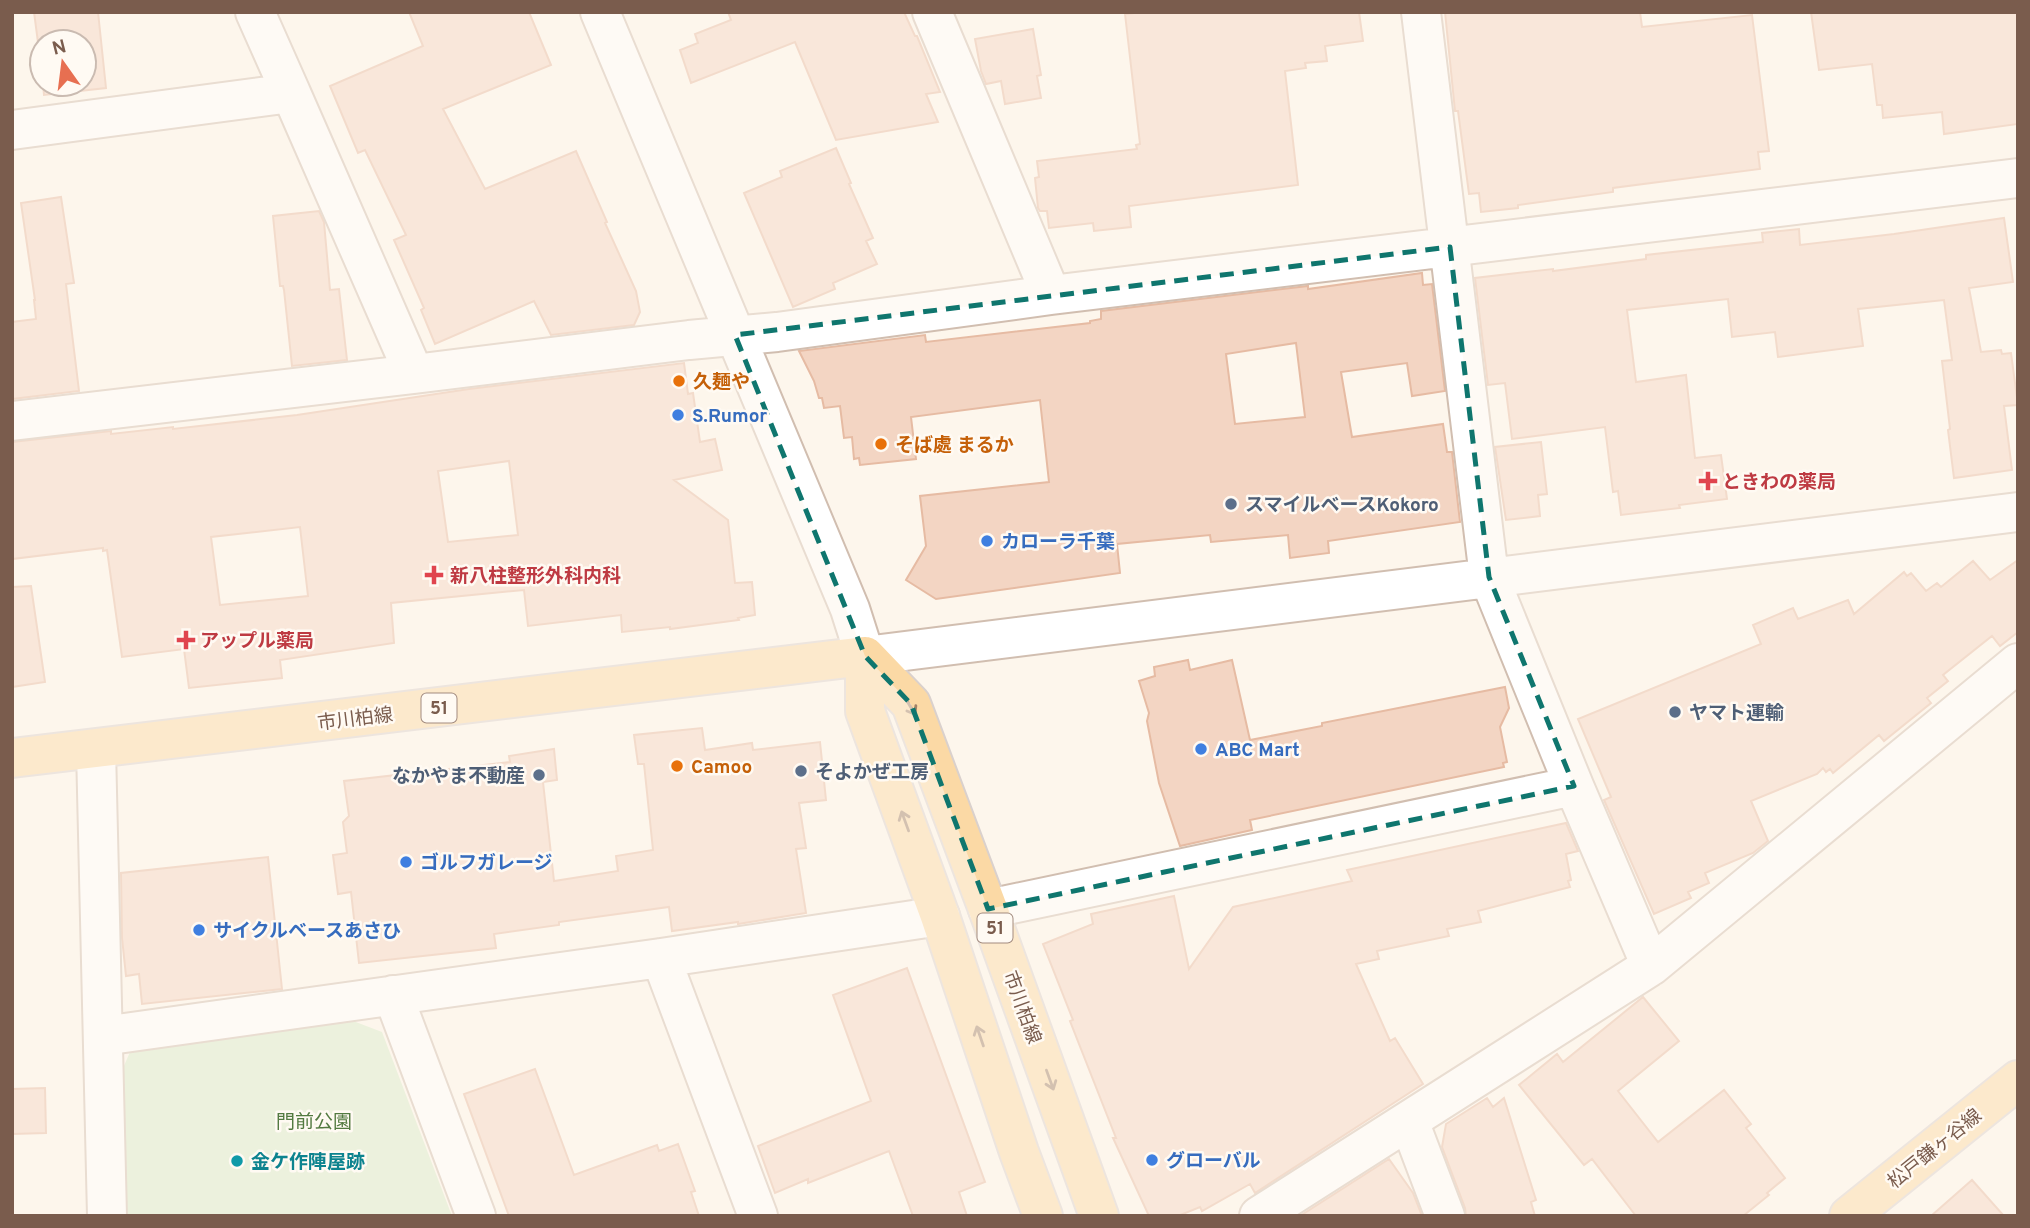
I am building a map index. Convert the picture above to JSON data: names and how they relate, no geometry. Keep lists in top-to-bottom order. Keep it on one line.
{"streets":{"main road":["51","市川柏線","松戸鎌ヶ谷線"]},"crossings":[["51","市川柏線"]],"parks":["門前公園"],"places":{"other":["久麺や","S.Rumor","そば處 まるか","スマイルベースKokoro","カローラ千葉","ヤマト運輸","ABC Mart","Camoo","そよかぜ工房","なかやま不動産","ゴルフガレージ","サイクルベースあさひ","グローバル","金ケ作陣屋跡"],"health":["ときわの薬局","新八柱整形外科内科","アップル薬局"]},"north":"top"}
